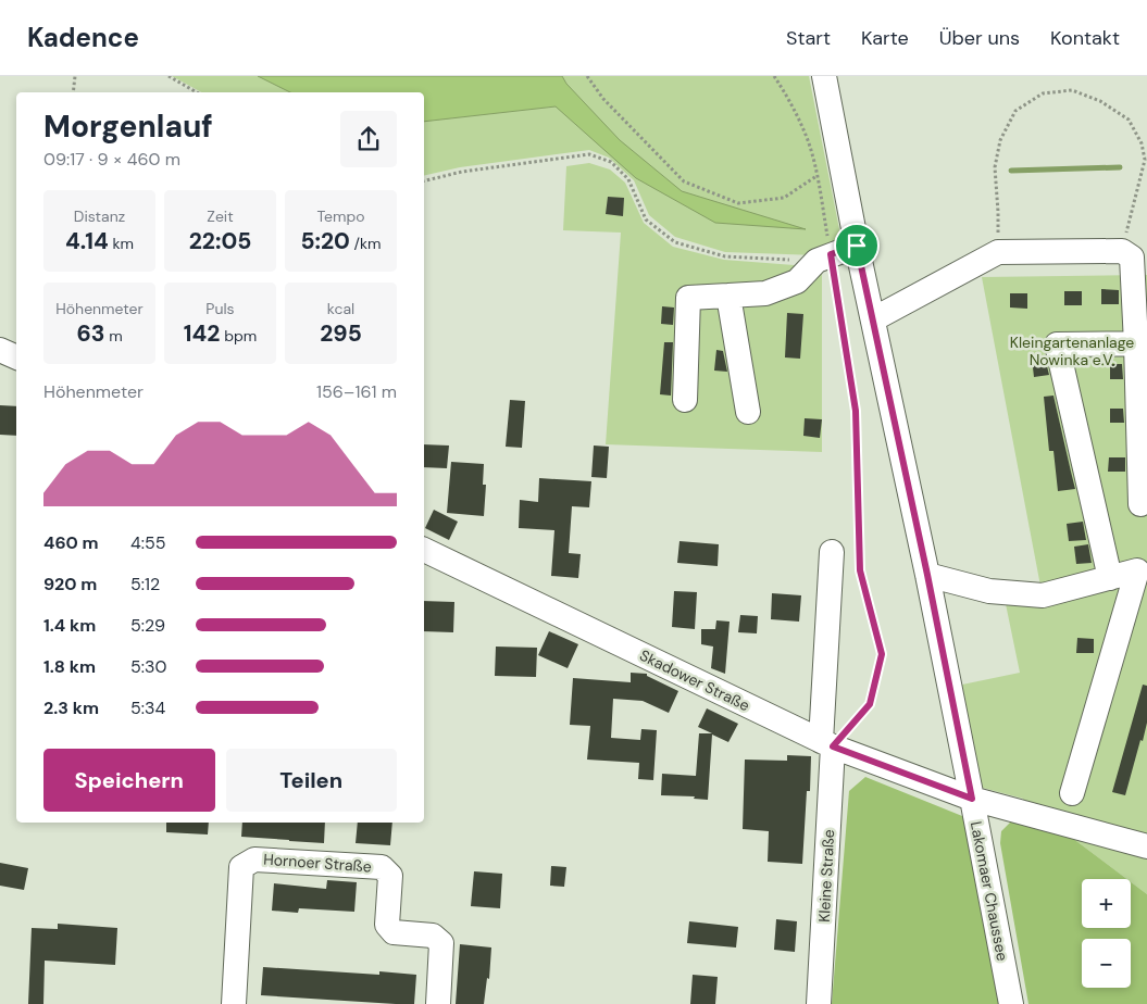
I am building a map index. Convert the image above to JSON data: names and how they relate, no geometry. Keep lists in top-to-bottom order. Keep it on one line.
{"streets":{"street":["Skadower Straße","Hornoer Straße","Kleine Straße","Lakomaer Chaussee"]},"crossings":[["Skadower Straße","Kleine Straße"],["Skadower Straße","Lakomaer Chaussee"]],"parks":["Kleingartenanlage Nowinka e.V."],"page":{"header":"Kadence","nav":["Start","Karte","Über uns","Kontakt"],"heading":["Morgenlauf","09:17 · 9 × 460 m"],"stats":[["Distanz","4.14 km"],["Zeit","22:05"],["Tempo","5:20 /km"],["Höhenmeter","63 m"],["Puls","142 bpm"],["kcal","295"]],"chart":["Höhenmeter","156–161 m"],"list":[{"name":"460 m","note":"4:55"},{"name":"920 m","note":"5:12"},{"name":"1.4 km","note":"5:29"},{"name":"1.8 km","note":"5:30"},{"name":"2.3 km","note":"5:34"}],"buttons":["Speichern","Teilen"],"map_buttons":["+","−"]}}
